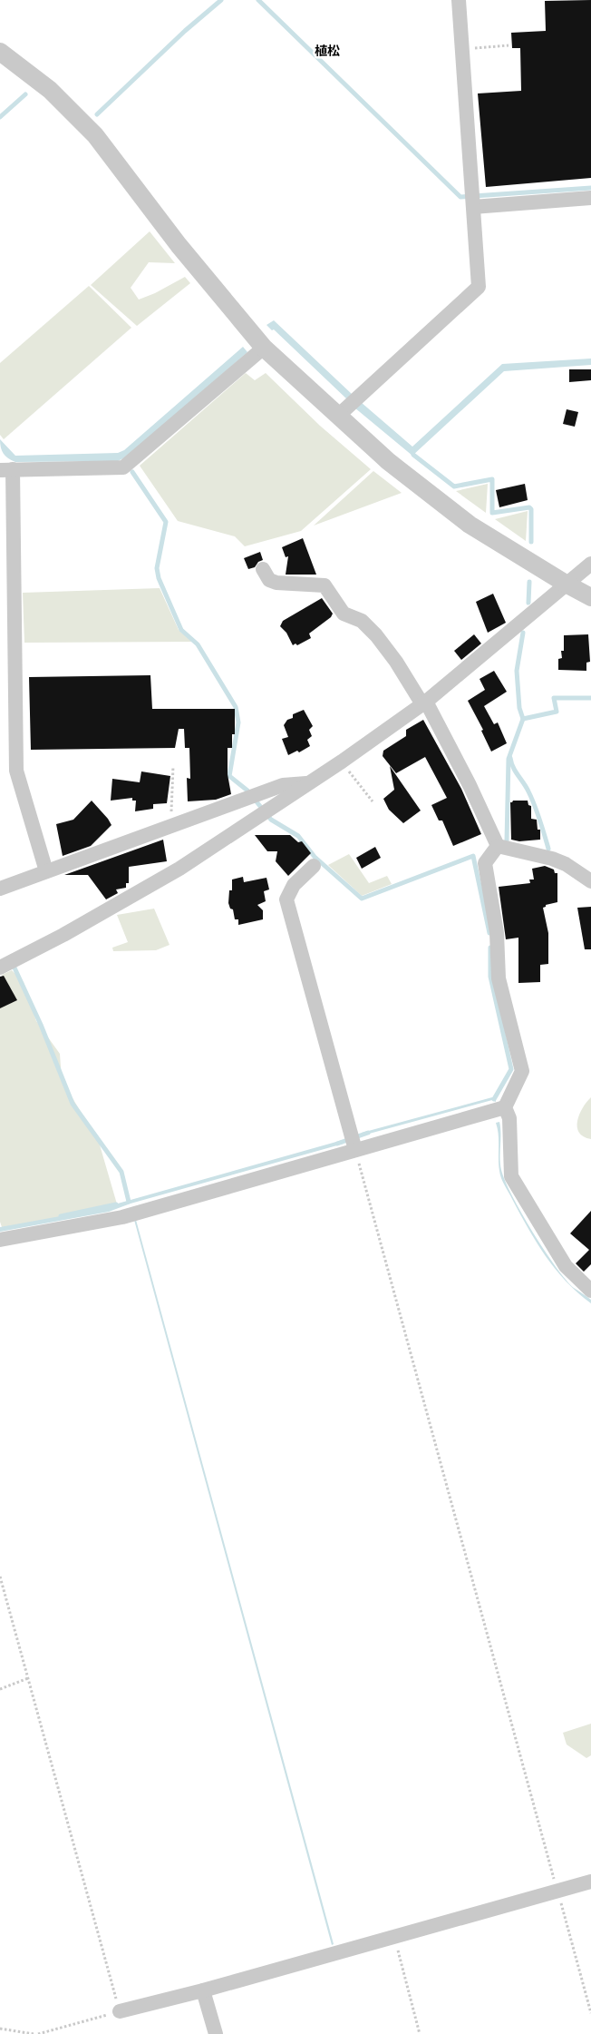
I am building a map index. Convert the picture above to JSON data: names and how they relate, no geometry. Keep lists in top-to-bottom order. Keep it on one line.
{"districts":["植松"]}
